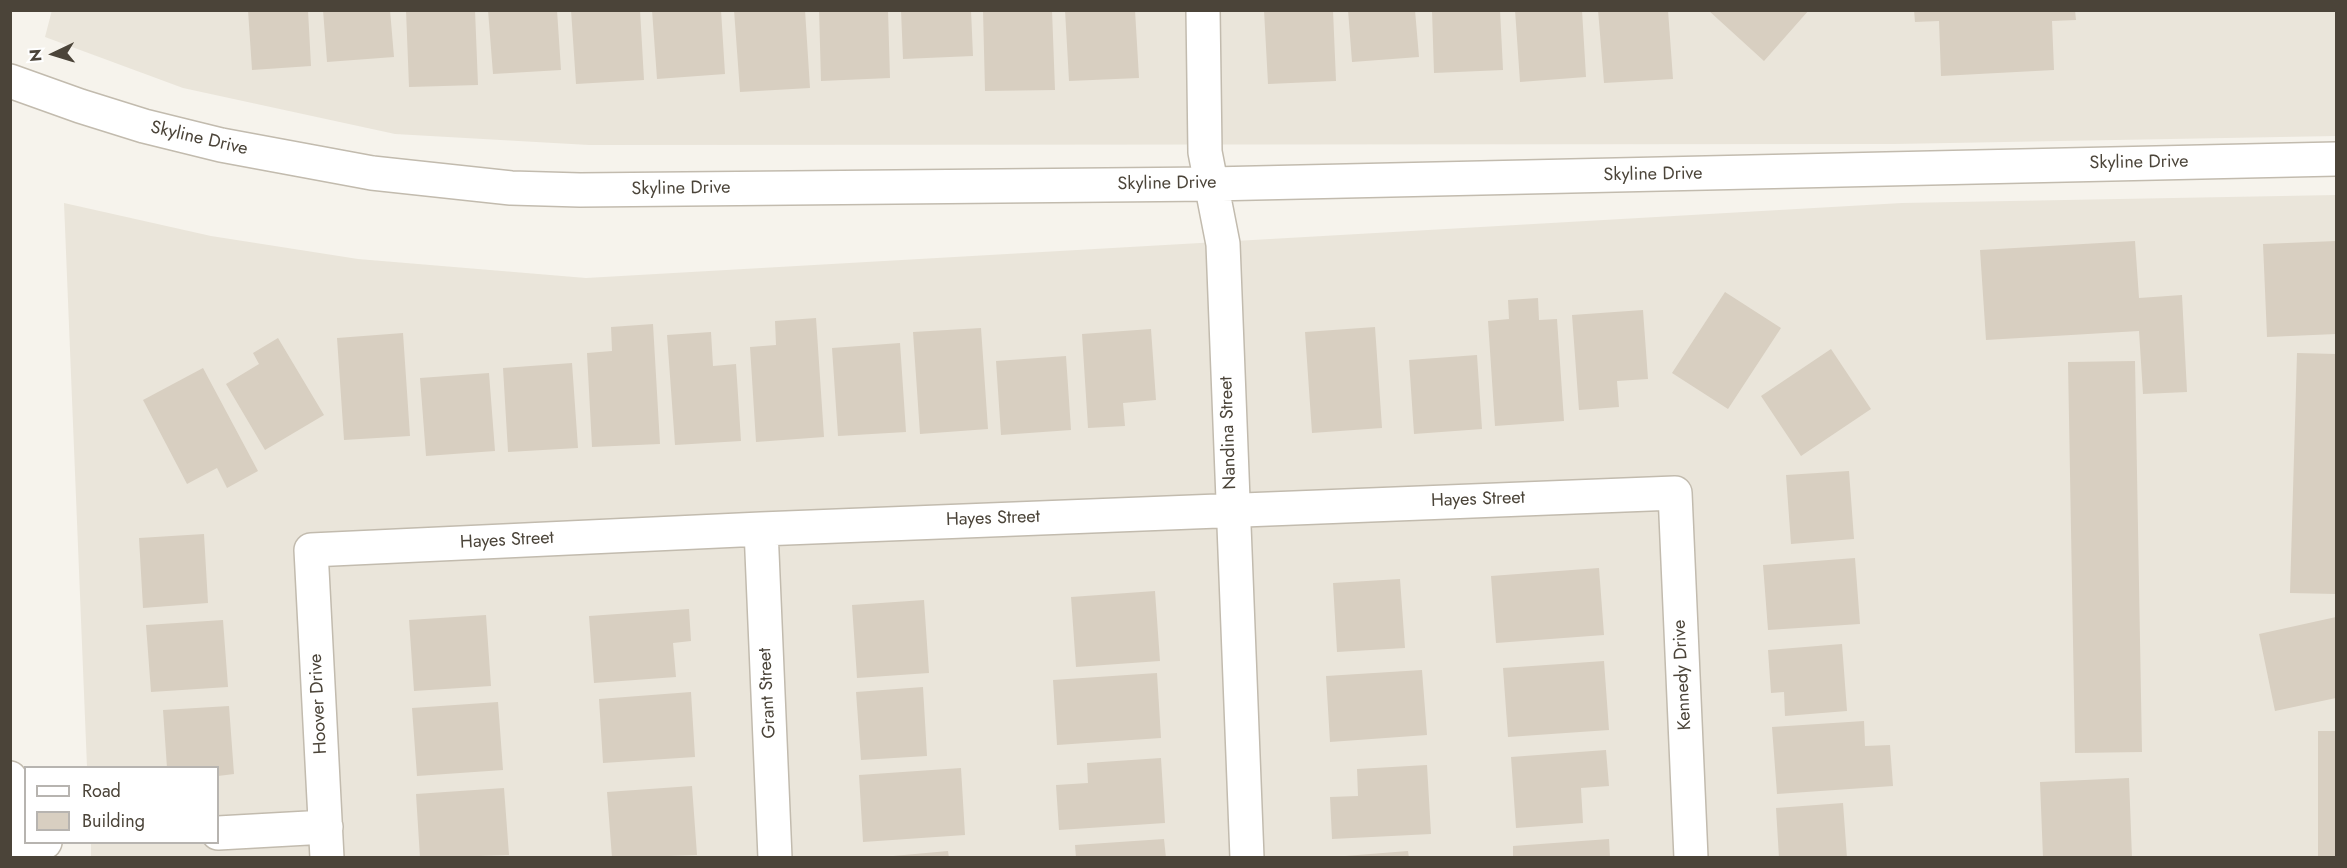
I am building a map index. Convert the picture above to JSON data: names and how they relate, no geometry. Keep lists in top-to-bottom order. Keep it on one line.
{"streets":{"street":["Skyline Drive","Nandina Street","Hayes Street","Kennedy Drive","Grant Street","Hoover Drive"]},"crossings":[["Skyline Drive","Nandina Street"],["Nandina Street","Hayes Street"],["Hayes Street","Kennedy Drive"],["Hayes Street","Grant Street"],["Hayes Street","Hoover Drive"]],"legend":["Road","Building"],"north":"left"}
